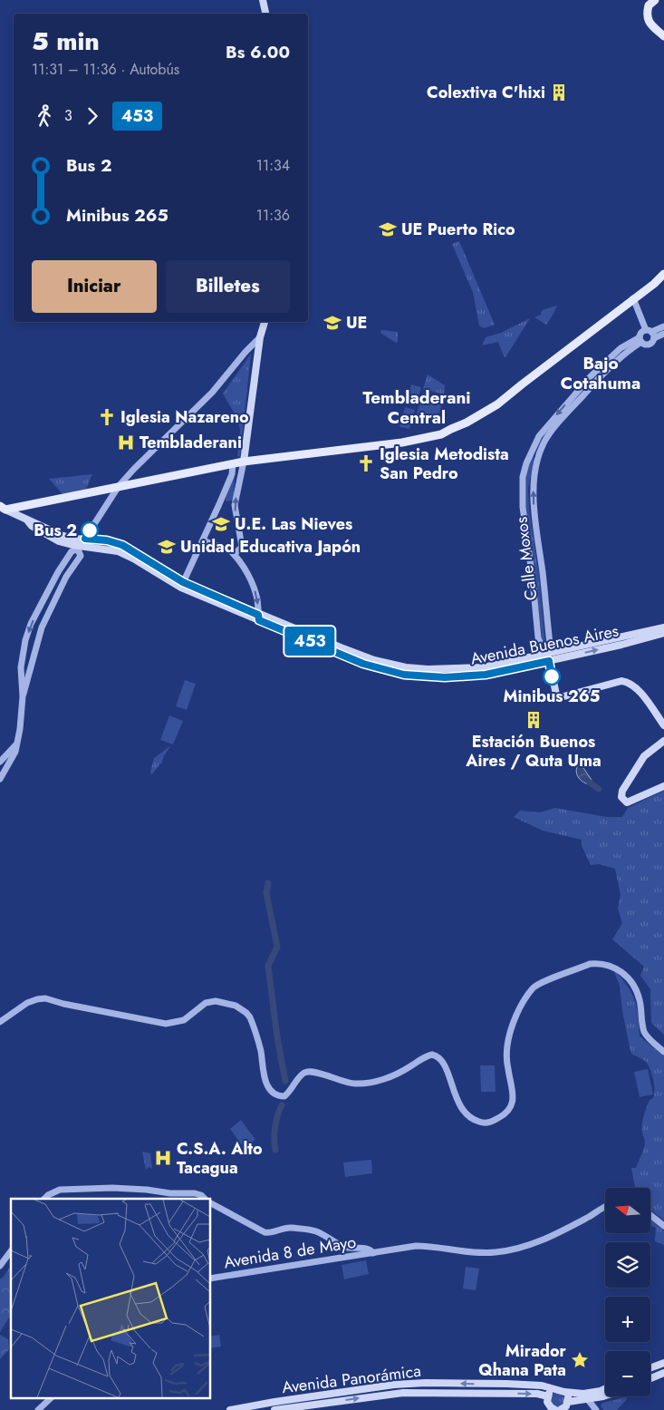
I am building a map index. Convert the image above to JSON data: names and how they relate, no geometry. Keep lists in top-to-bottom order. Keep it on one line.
{"streets":{"main road":["Calle Moxos","Avenida Buenos Aires","Avenida Panorámica"],"street":["Avenida 8 de Mayo"]},"crossings":[["Calle Moxos","Avenida Buenos Aires"]],"districts":["Bajo Cotahuma","Tembladerani Central"],"places":{"building":["Colextiva C'hixi","Estación Buenos Aires / Quta Uma"],"school or university":["UE Puerto Rico","UE","U.E. Las Nieves","Unidad Educativa Japón"],"church":["Iglesia Nazareno","Iglesia Metodista San Pedro"],"hospital":["Tembladerani","C.S.A. Alto Tacagua"],"other":["Bus 2","Minibus 265"],"place":["Mirador Qhana Pata"]},"lines":["bus line 453"],"north":"left","page":{"on_map":"453","heading":["5 min","11:31 – 11:36 · Autobús","Bs 6.00"],"legs":["3","453"],"list":[{"name":"Bus 2","value":"11:34"},{"name":"Minibus 265","value":"11:36"}],"buttons":["Iniciar","Billetes"],"map_buttons":["+","−"]}}
